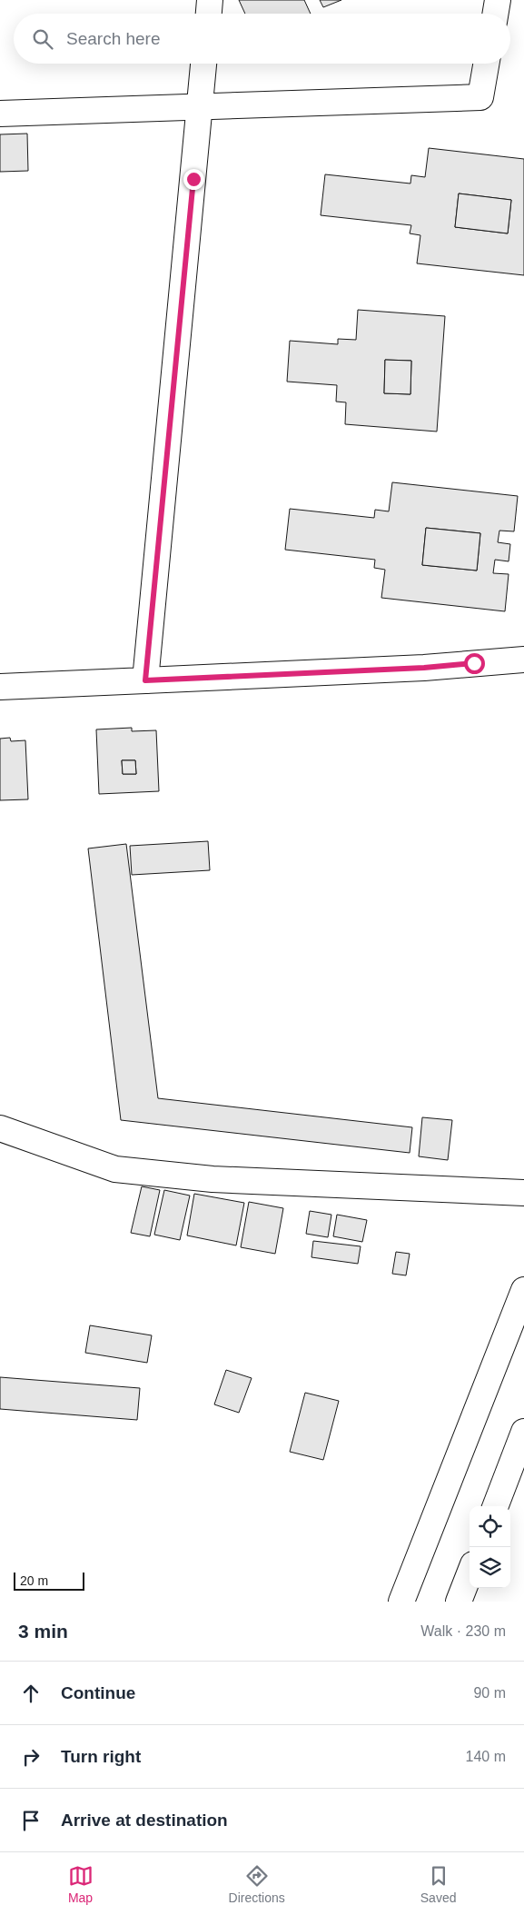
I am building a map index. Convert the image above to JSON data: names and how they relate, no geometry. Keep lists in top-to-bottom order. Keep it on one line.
{"scale_bar":"20 m","page":{"search":"Search here","scale":"20 m","heading":["3 min","Walk · 230 m"],"list":[["Continue","90 m"],["Turn right","140 m"],"Arrive at destination"],"nav":["Map","Directions","Saved"]}}
